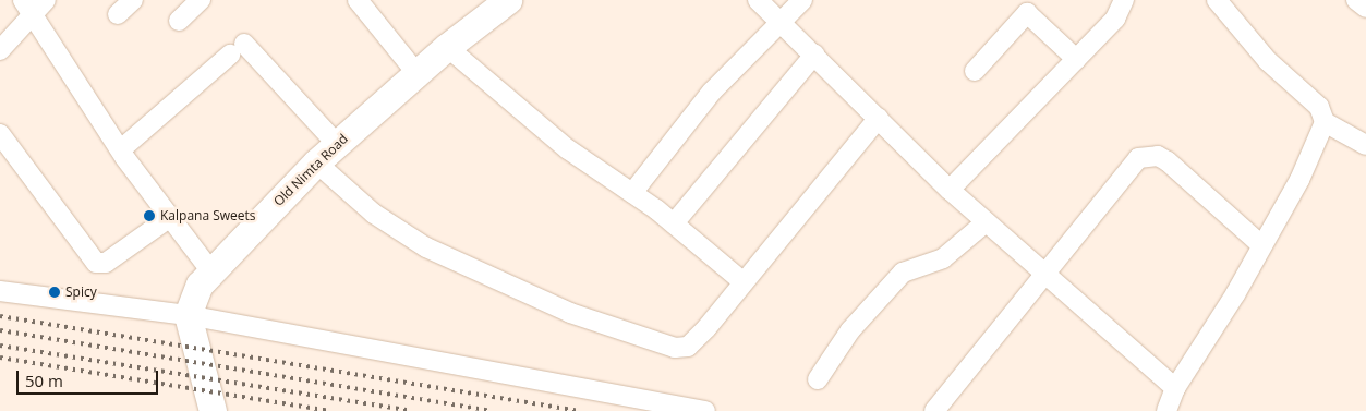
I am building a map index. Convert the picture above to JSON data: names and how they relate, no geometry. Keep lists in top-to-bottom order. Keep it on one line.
{"streets":{"street":["Old Nimta Road"]},"places":["Kalpana Sweets","Spicy"],"scale_bar":"50 m"}
